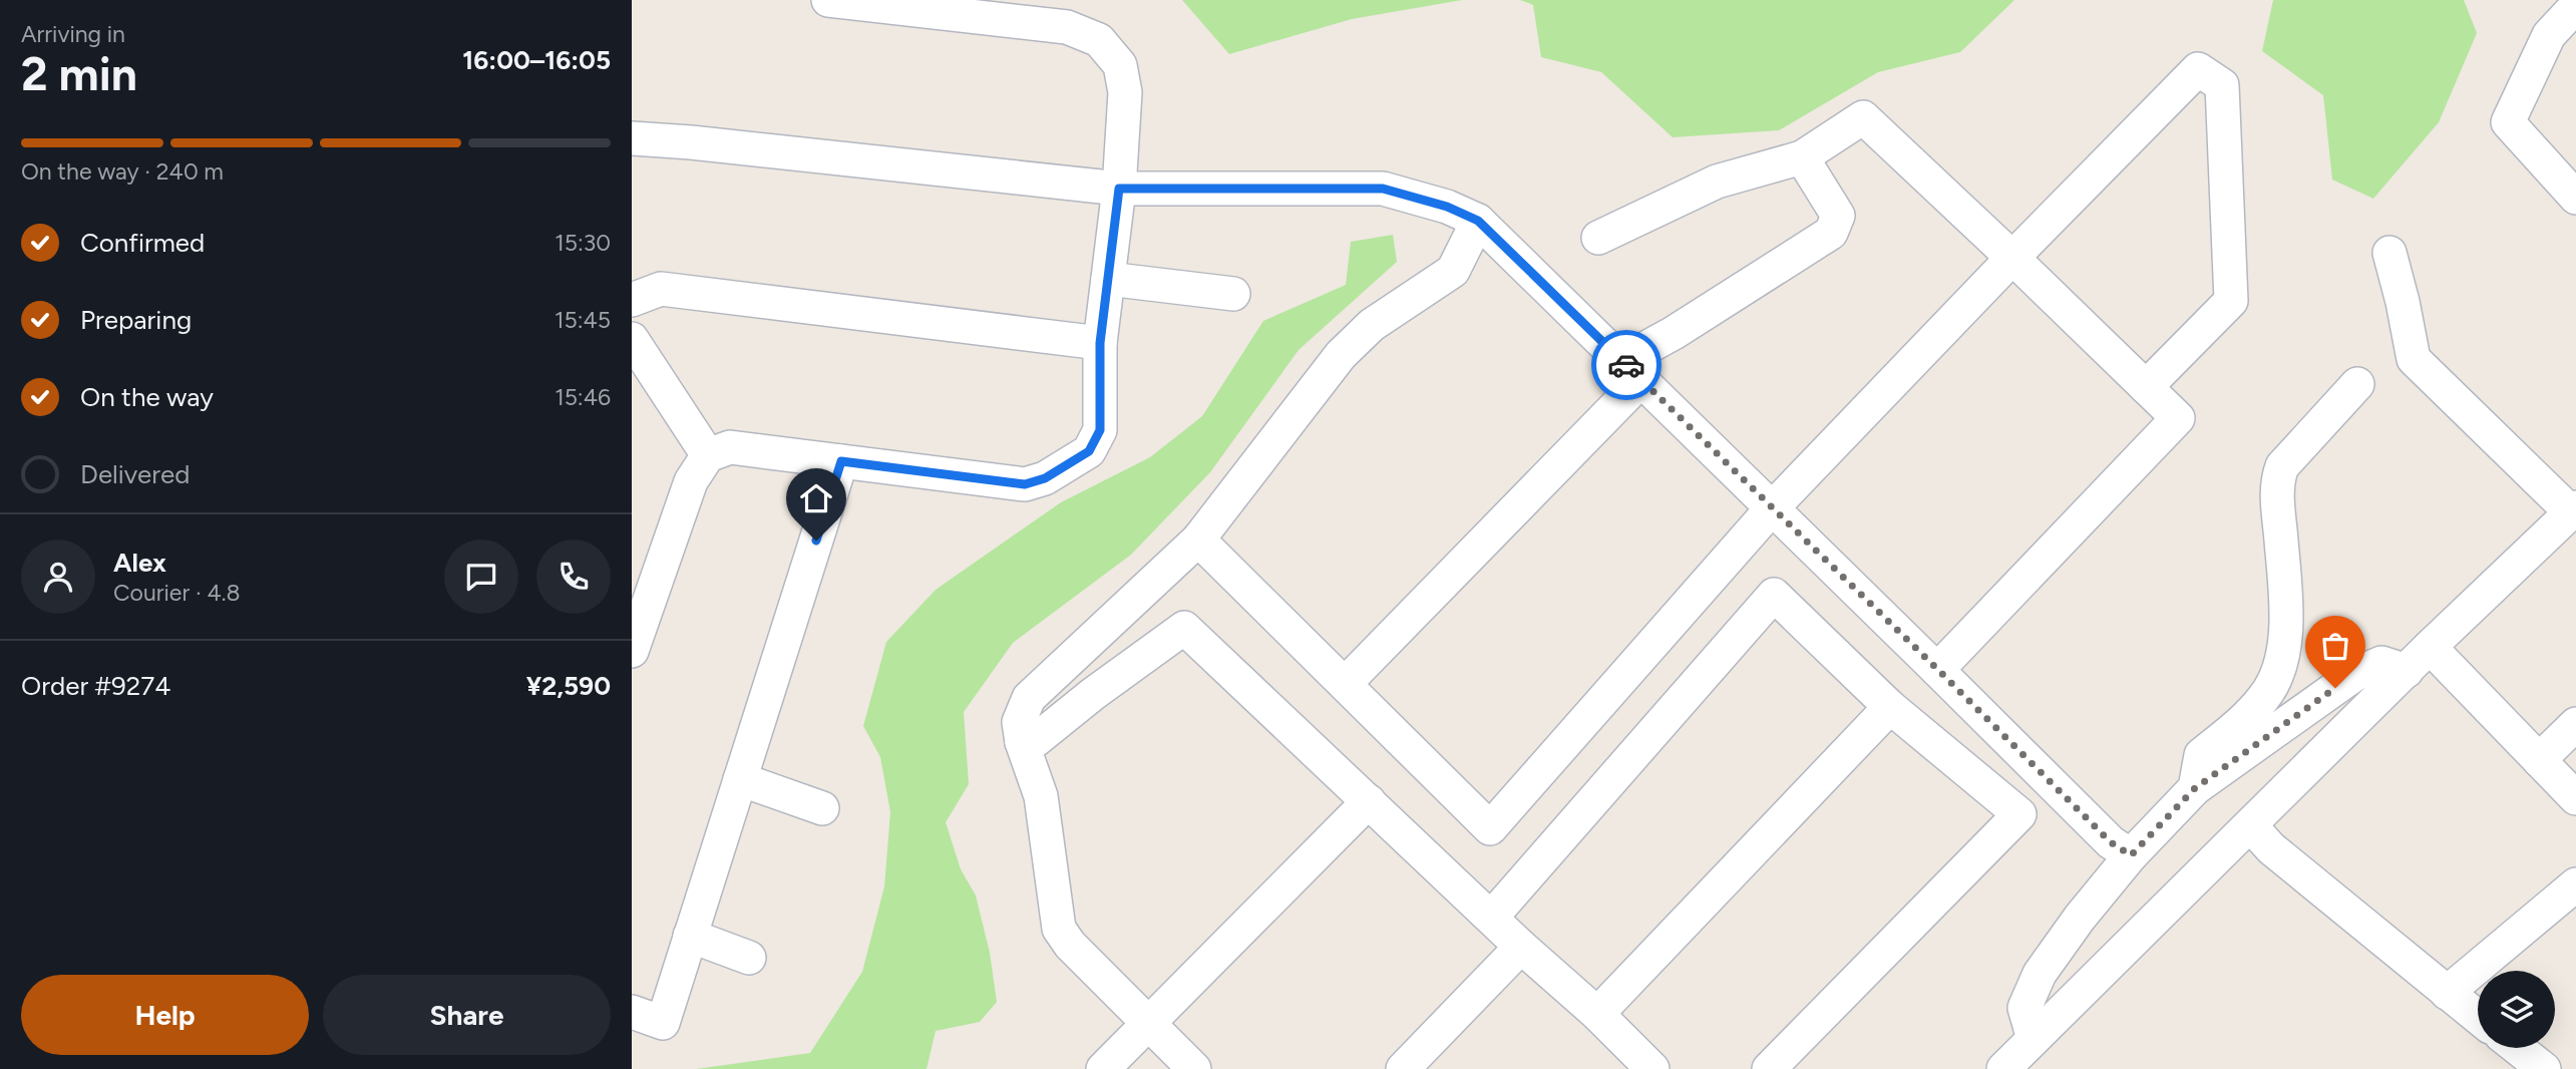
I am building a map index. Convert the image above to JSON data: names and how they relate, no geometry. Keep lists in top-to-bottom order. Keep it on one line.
{"page":{"heading":["2 min","Arriving in","16:00–16:05"],"panel":["Alex","Courier · 4.8","Order #9274","¥2,590"],"bar":"On the way · 240 m","list":[["Confirmed","15:30"],["Preparing","15:45"],["On the way","15:46"],"Delivered"],"buttons":["Help","Share"]}}
